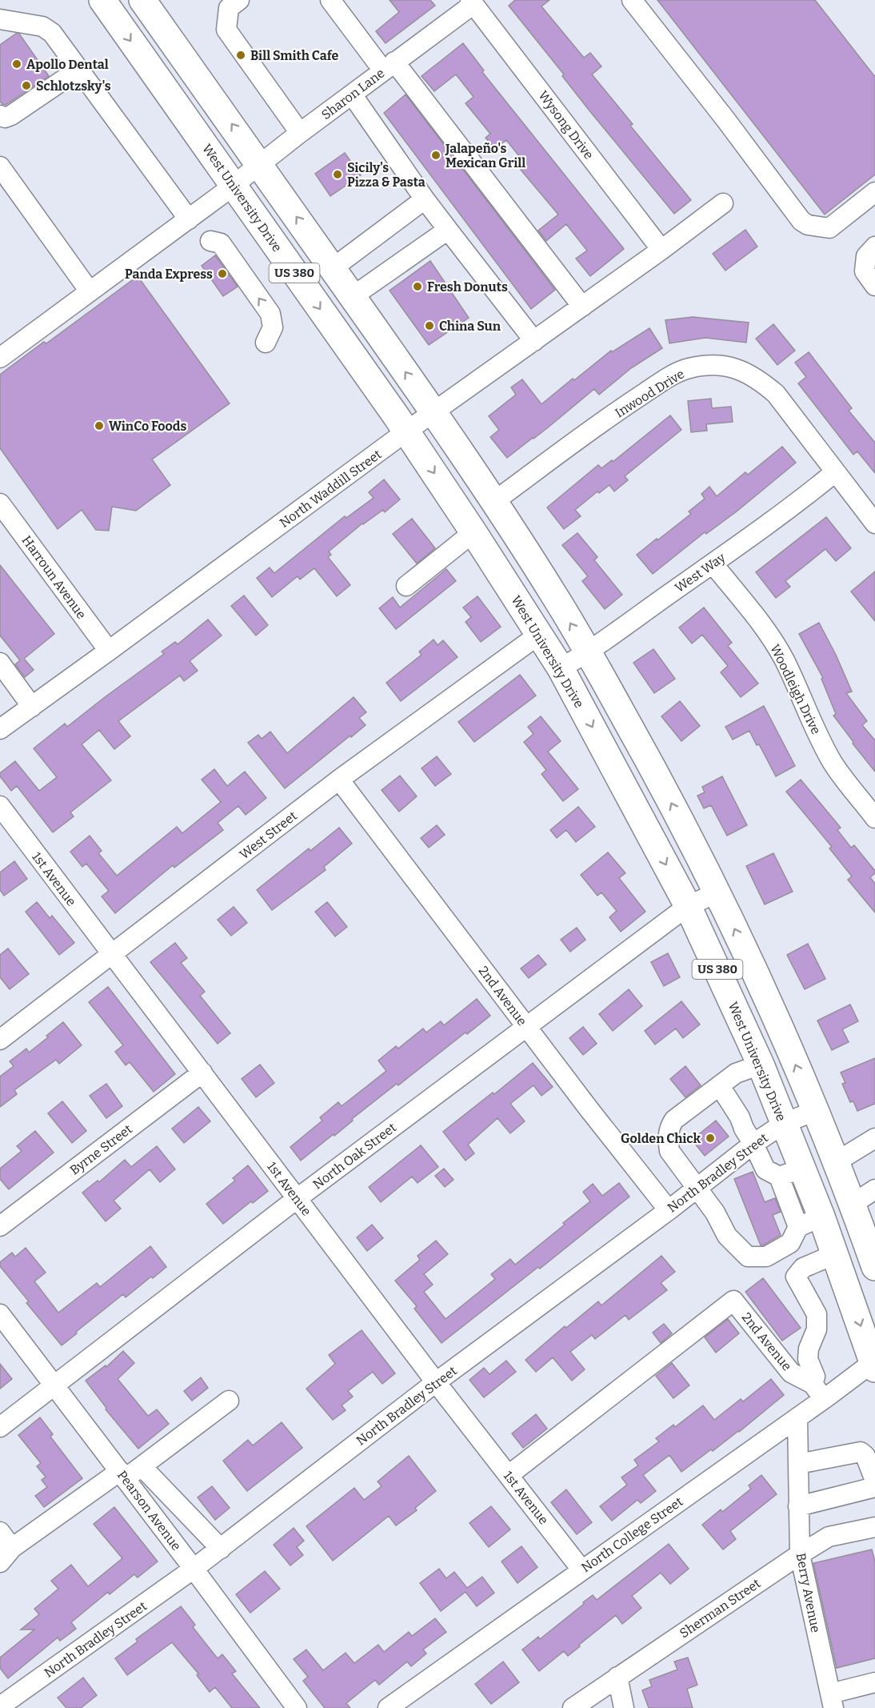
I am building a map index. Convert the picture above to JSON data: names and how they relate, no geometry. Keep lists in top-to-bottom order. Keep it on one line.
{"streets":{"highway":["West University Drive","US 380"],"street":["Sharon Lane","Wysong Drive","Inwood Drive","North Waddill Street","West Way","Harroun Avenue","Woodleigh Drive","West Street","1st Avenue","2nd Avenue","Byrne Street","North Oak Street","North Bradley Street","Pearson Avenue","North College Street","Berry Avenue","Sherman Street"]},"crossings":[["Sharon Lane","Wysong Drive"],["Sharon Lane","West University Drive"],["Sharon Lane","US 380"],["Wysong Drive","North Waddill Street"],["West University Drive","North Waddill Street"],["West University Drive","West Way"],["West University Drive","West Street"],["West University Drive","North Oak Street"],["West University Drive","North Bradley Street"],["West University Drive","North College Street"],["US 380","Inwood Drive"],["US 380","North Waddill Street"],["US 380","West Way"],["US 380","North Oak Street"],["US 380","North Bradley Street"],["Inwood Drive","West Way"],["North Waddill Street","Harroun Avenue"],["West Way","Woodleigh Drive"],["West Street","1st Avenue"],["West Street","2nd Avenue"],["1st Avenue","2nd Avenue"],["1st Avenue","Byrne Street"],["1st Avenue","North Oak Street"],["1st Avenue","North Bradley Street"],["1st Avenue","North College Street"],["2nd Avenue","North Oak Street"],["2nd Avenue","North Bradley Street"],["2nd Avenue","North College Street"],["North Oak Street","Pearson Avenue"],["North Bradley Street","Pearson Avenue"],["North College Street","Berry Avenue"],["Berry Avenue","Sherman Street"]],"places":["Bill Smith Cafe","Apollo Dental","Schlotzsky's","Jalapeño's Mexican Grill","Sicily's Pizza & Pasta","Panda Express","Fresh Donuts","China Sun","WinCo Foods","Golden Chick"]}
